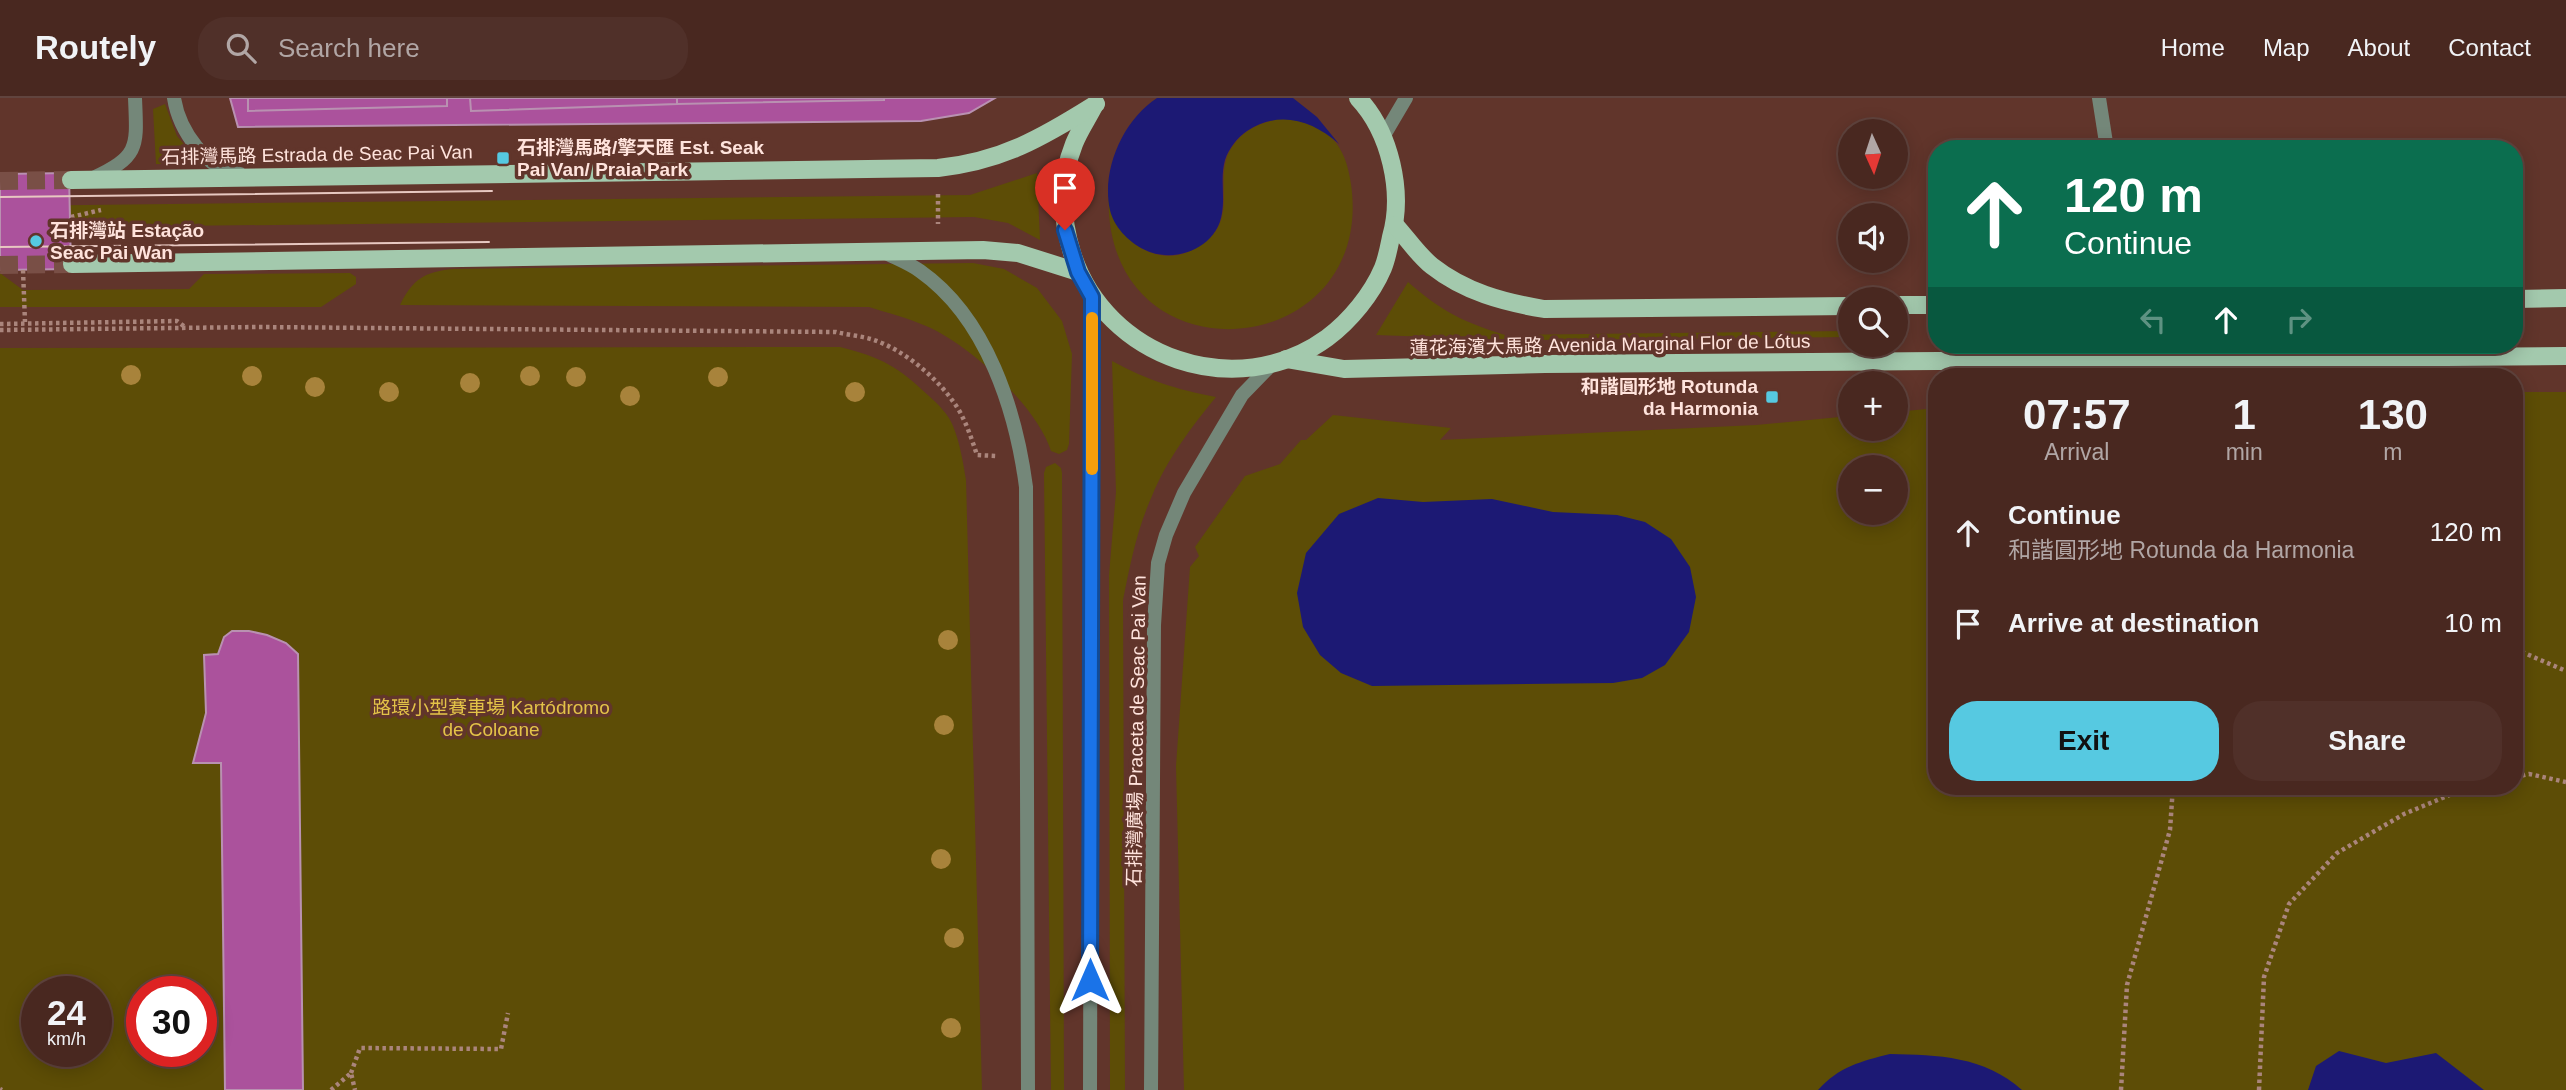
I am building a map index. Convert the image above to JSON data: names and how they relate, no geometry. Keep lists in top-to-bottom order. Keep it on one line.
{"streets":{"main road":["石排灣馬路 Estrada de Seac Pai Van","蓮花海濱大馬路 Avenida Marginal Flor de Lótus"],"street":["石排灣廣場 Praceta de Seac Pai Van"]},"crossings":[["蓮花海濱大馬路 Avenida Marginal Flor de Lótus","石排灣廣場 Praceta de Seac Pai Van"]],"parks":["路環小型賽車場 Kartódromo de Coloane"],"places":{"transit":["石排灣馬路/擎天匯 Est. Seak Pai Van/ Praia Park","和諧圓形地 Rotunda da Harmonia"],"other":["石排灣站 Estação Seac Pai Wan"]},"north":"bottom","page":{"header":"Routely","search":"Search here","nav":["Home","Map","About","Contact"],"map_buttons":["+","−"],"turn":["120 m","Continue"],"eta":["07:57","Arrival","1","min","130","m"],"list":[{"name":"Continue","note":"和諧圓形地 Rotunda da Harmonia","value":"120 m"},{"name":"Arrive at destination","value":"10 m"}],"buttons":["Exit","Share"],"speed":"24 km/h","limit":"30"}}
